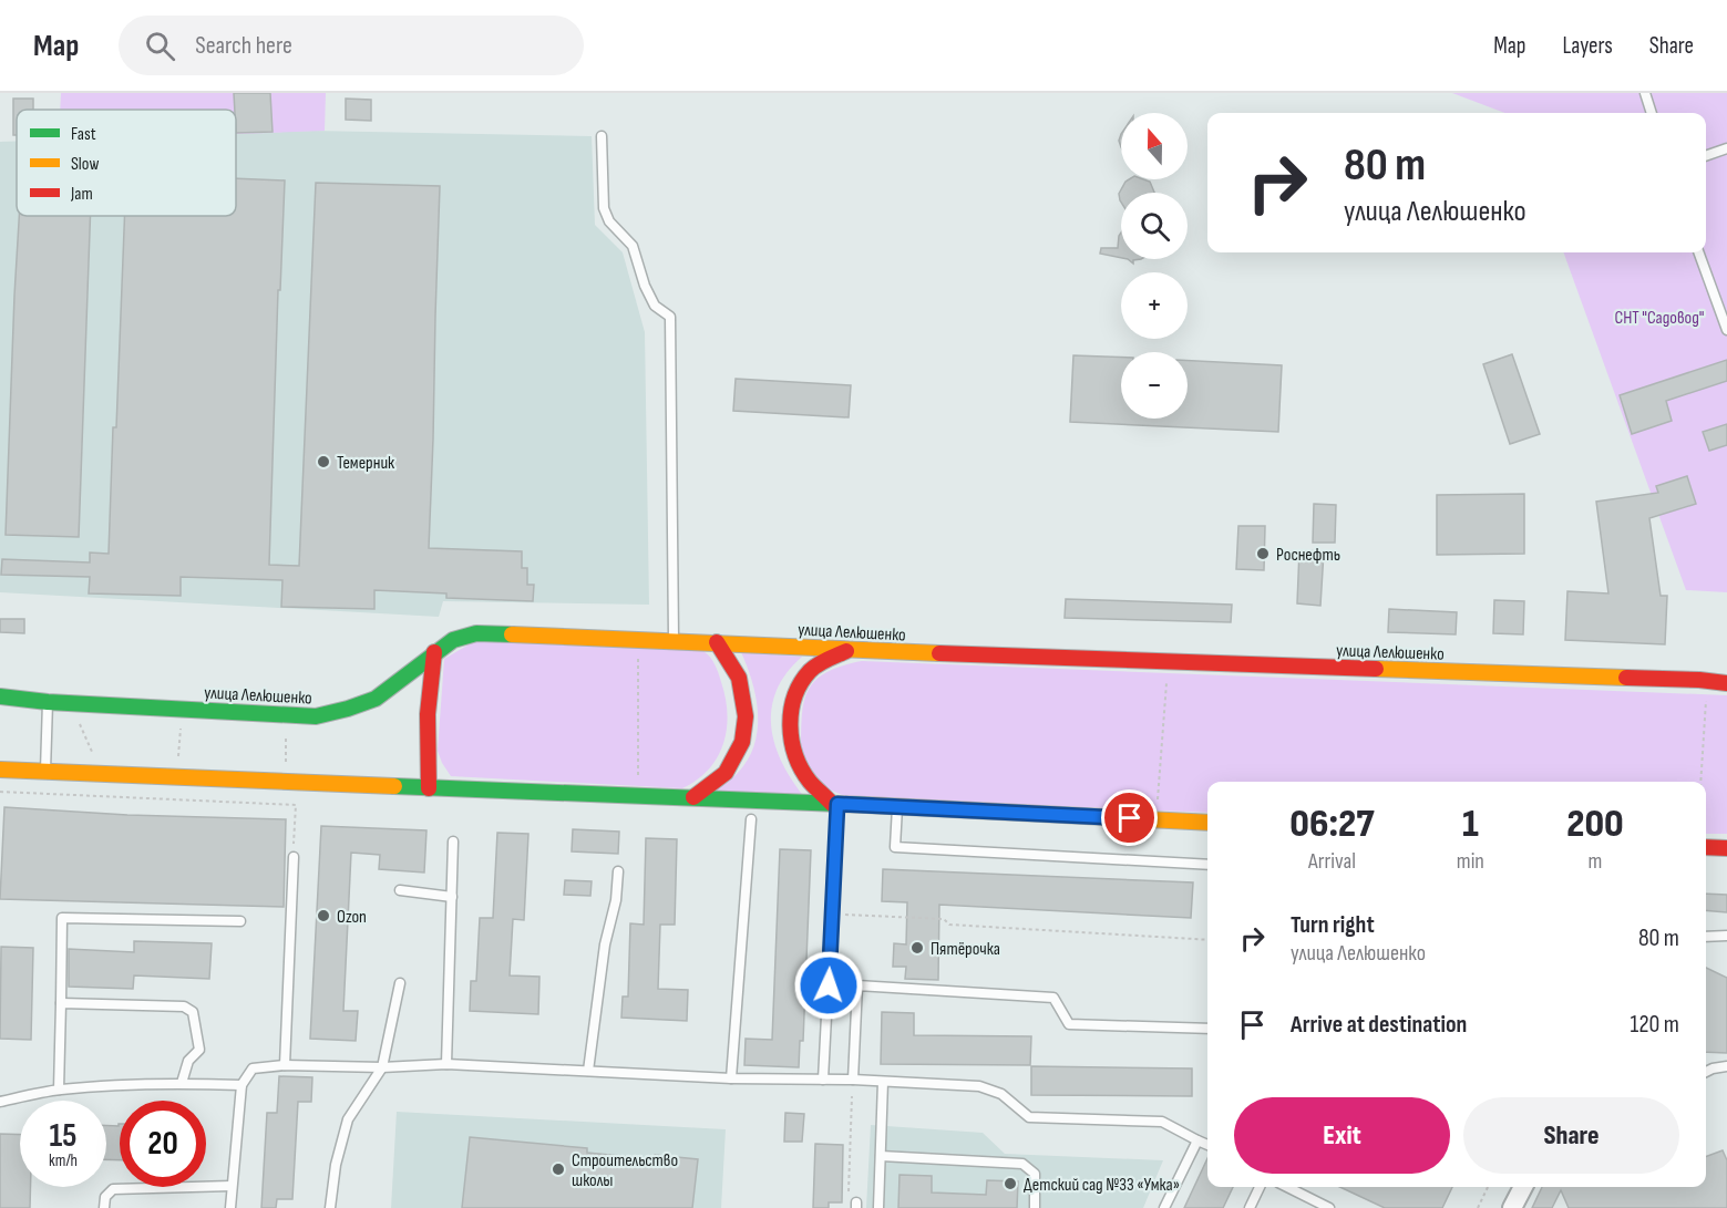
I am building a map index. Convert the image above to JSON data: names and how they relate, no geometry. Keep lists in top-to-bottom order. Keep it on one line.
{"streets":{"street":["улица Лелюшенко"]},"parks":["СНТ \"Садовод\""],"places":["Темерник","Роснефть","Ozon","Пятёрочка","Строительство школы","Детский сад №33 «Умка»"],"legend":["Fast","Slow","Jam"],"north":"top","page":{"header":"Map","search":"Search here","nav":["Map","Layers","Share"],"map_buttons":["+","−"],"turn":["80 m","улица Лелюшенко"],"eta":["06:27","Arrival","1","min","200","m"],"list":[{"name":"Turn right","note":"улица Лелюшенко","value":"80 m"},{"name":"Arrive at destination","value":"120 m"}],"buttons":["Exit","Share"],"speed":"15 km/h","limit":"20"}}
